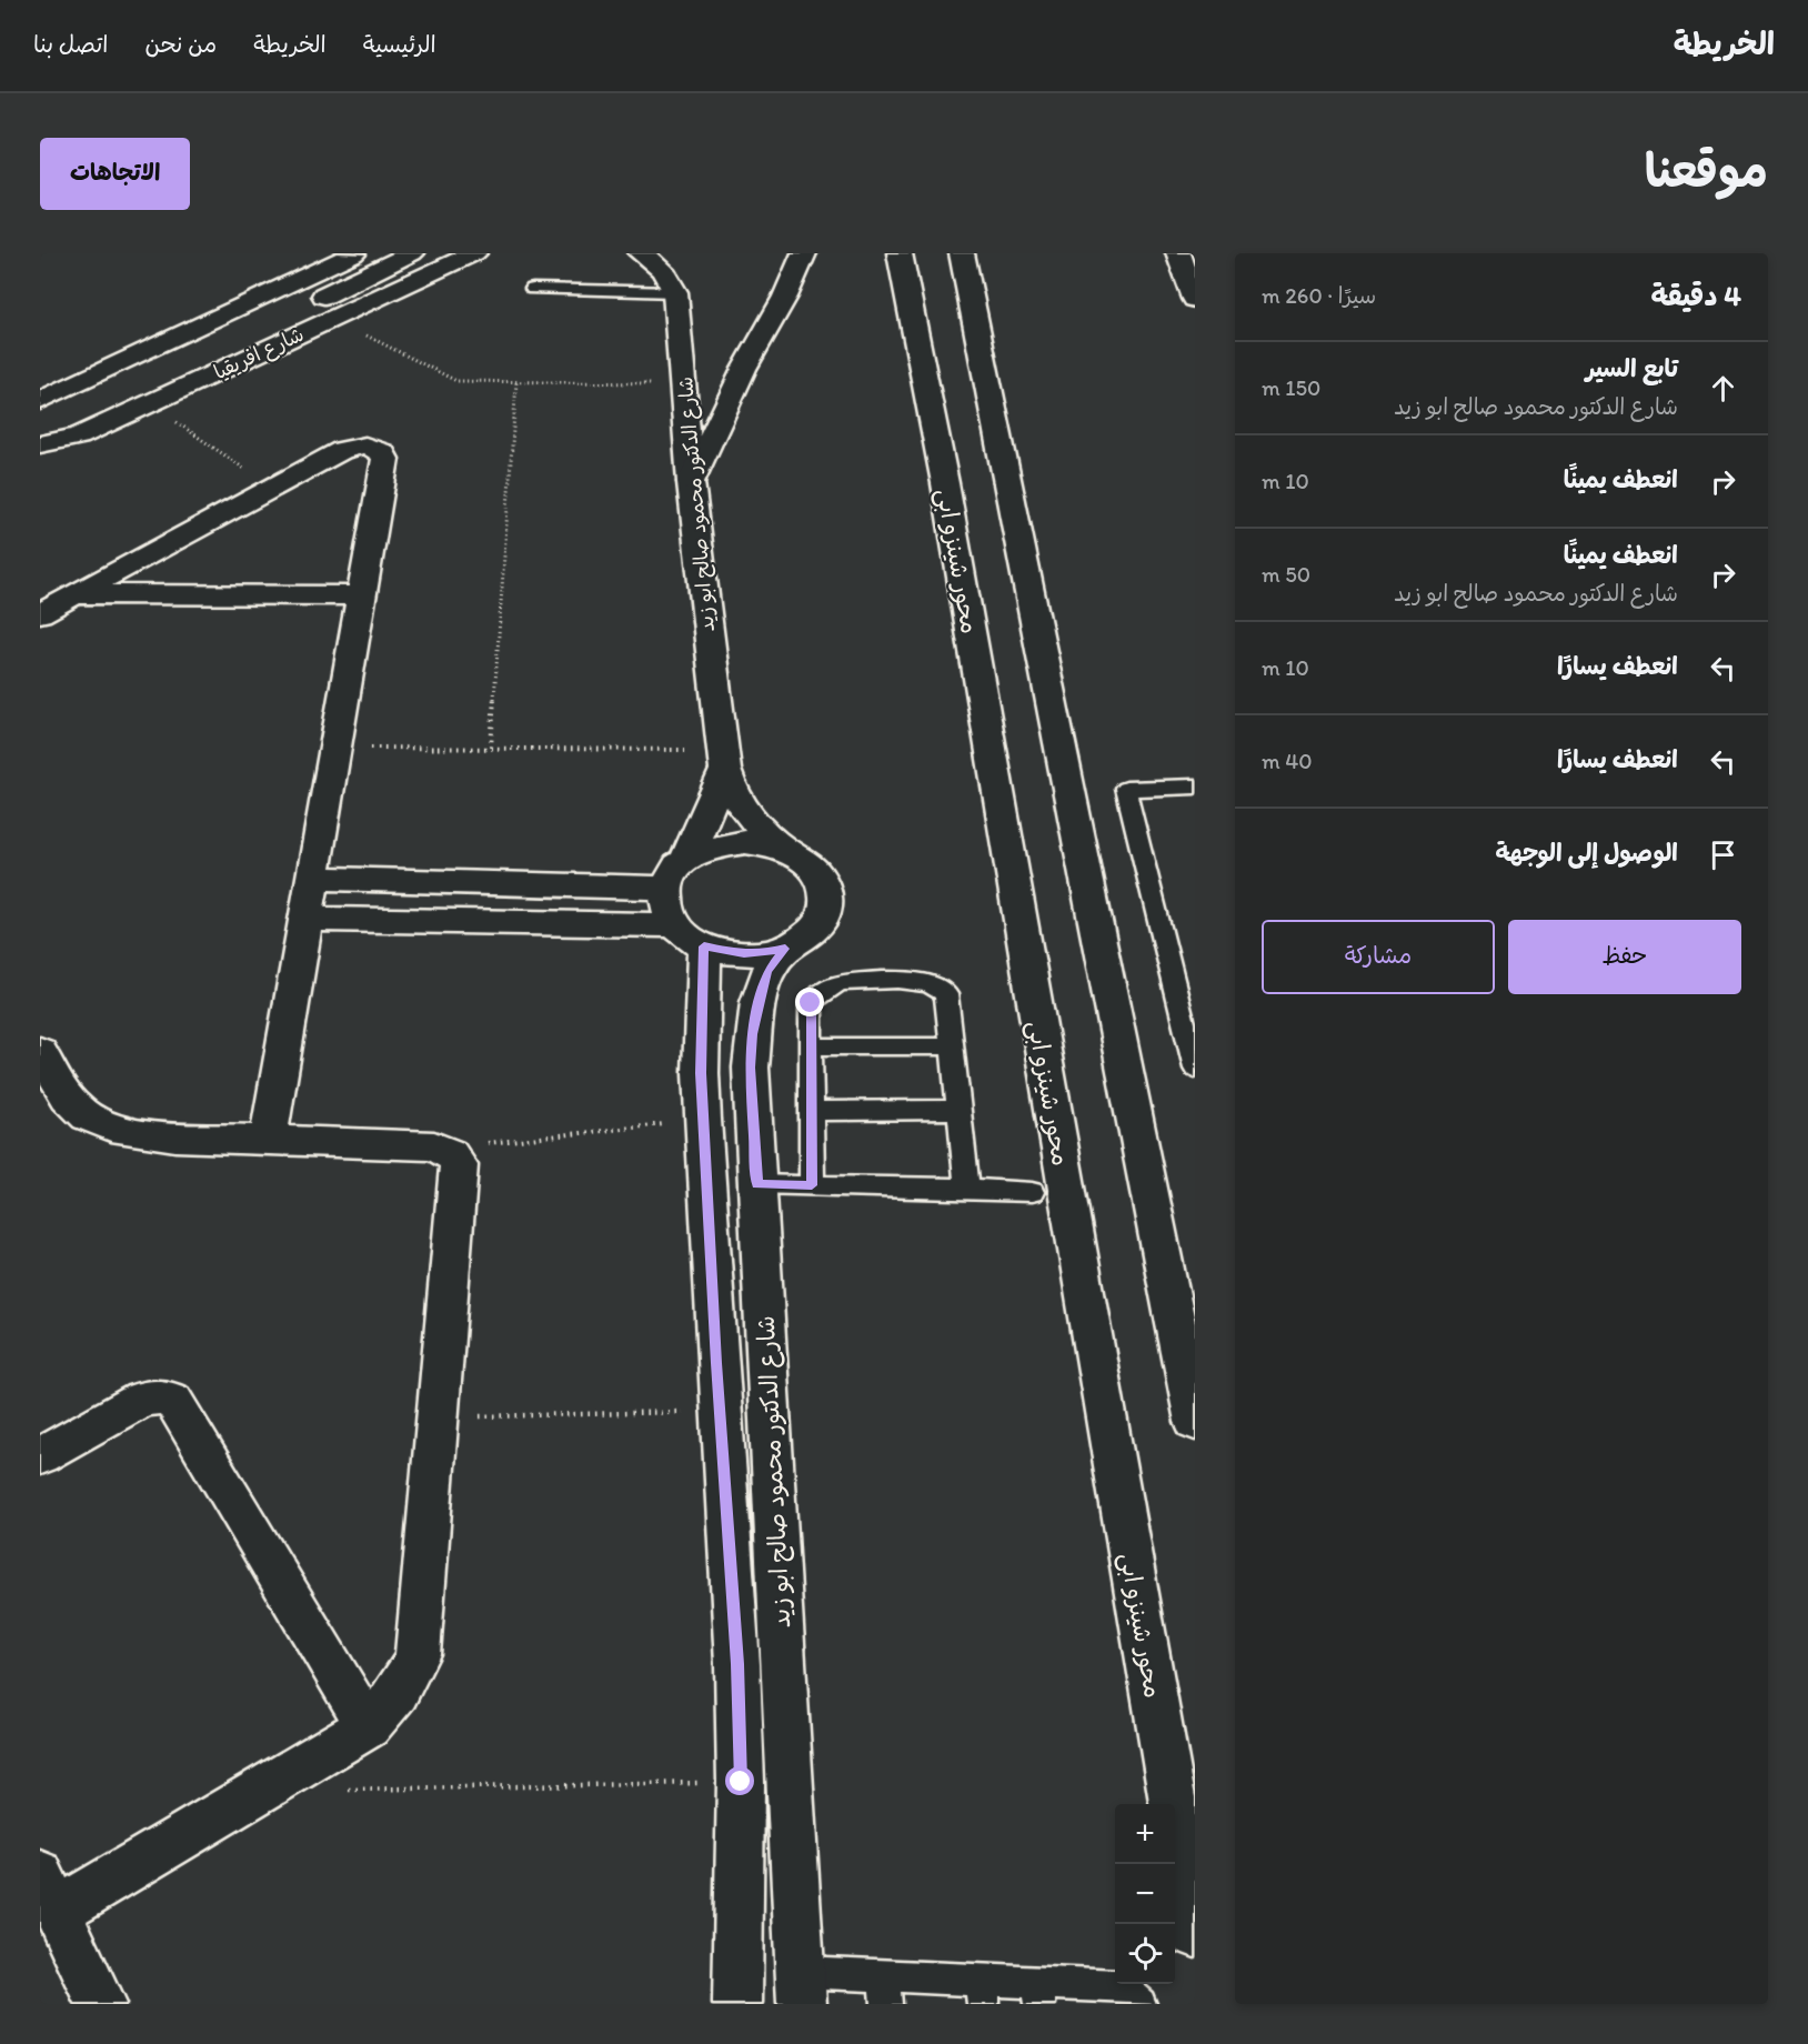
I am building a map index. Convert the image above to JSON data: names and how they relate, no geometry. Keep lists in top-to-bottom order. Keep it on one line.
{"streets":{"street":["شارع افريقيا","شارع الدكتور محمود صالح ابو زيد","محور شينزو ابى"]},"page":{"header":"الخريطة","nav":["الرئيسية","الخريطة","من نحن","اتصل بنا"],"title":"موقعنا","buttons":["الاتجاهات",["حفظ","مشاركة"]],"heading":["4 دقيقة","سيرًا · 260 m"],"list":[["تابع السير","شارع الدكتور محمود صالح ابو زيد","150 m"],["انعطف يمينًا","10 m"],["انعطف يمينًا","شارع الدكتور محمود صالح ابو زيد","50 m"],["انعطف يسارًا","10 m"],["انعطف يسارًا","40 m"],"الوصول إلى الوجهة"],"map_buttons":["+","−"]}}
